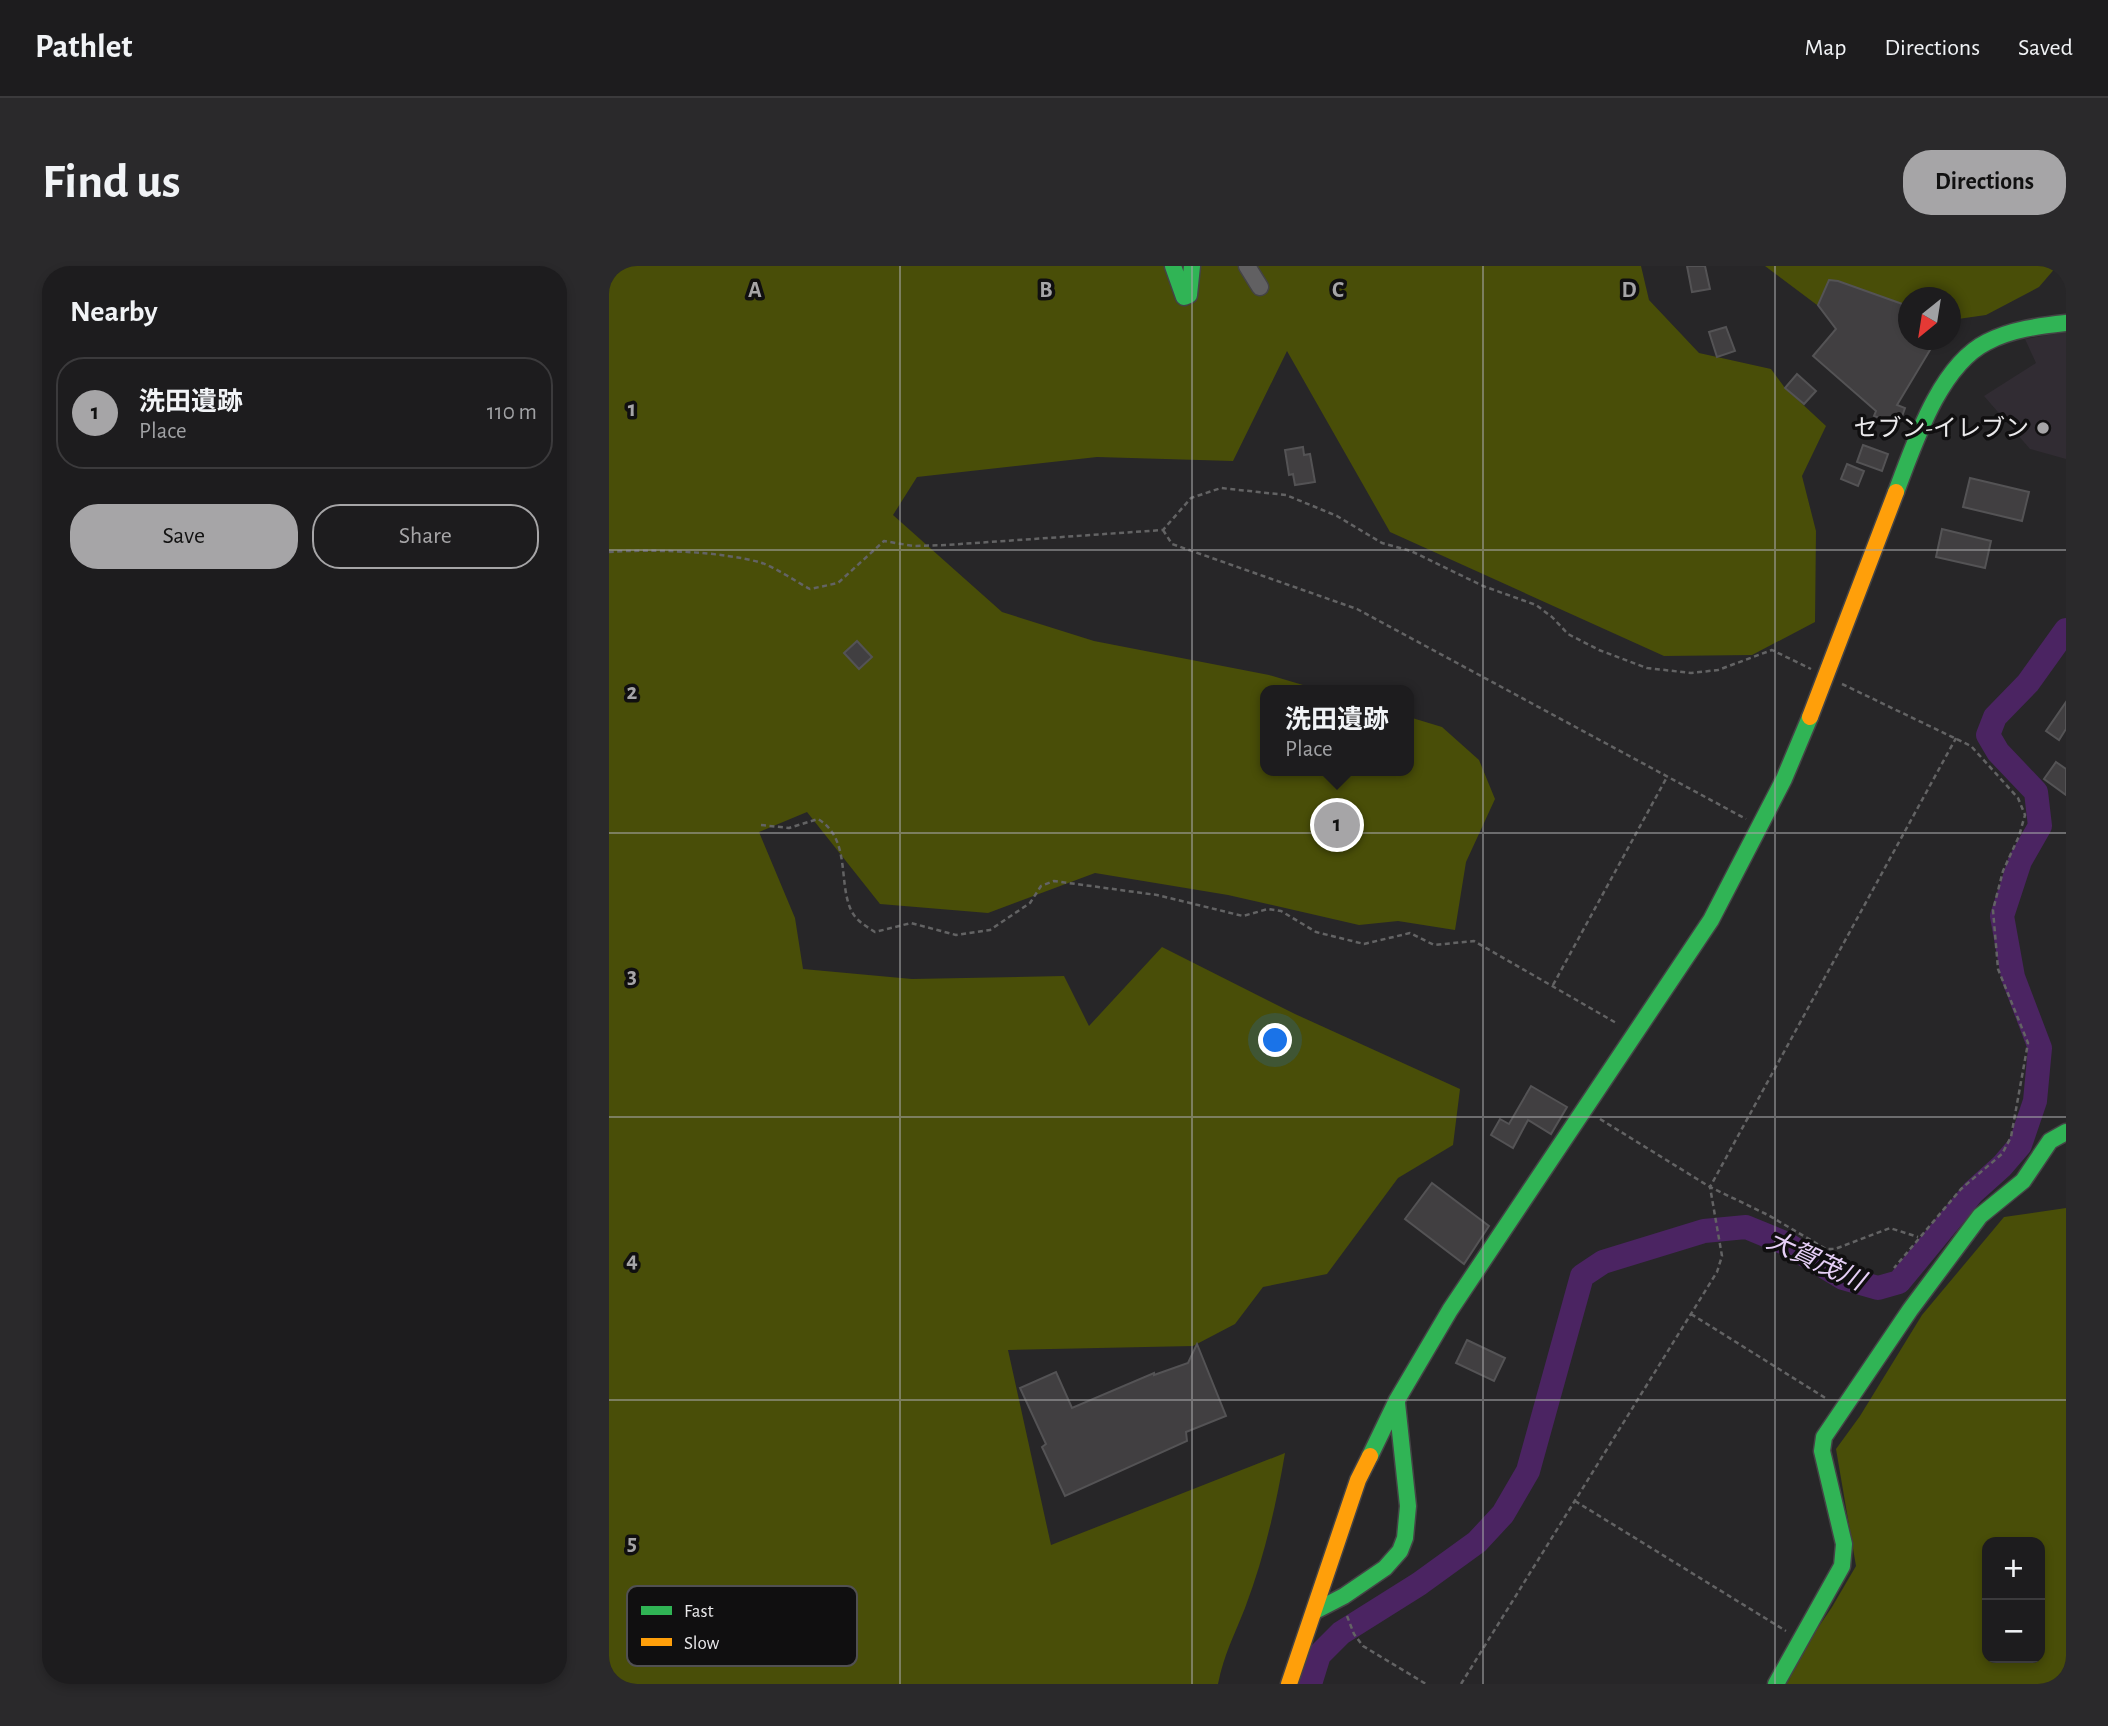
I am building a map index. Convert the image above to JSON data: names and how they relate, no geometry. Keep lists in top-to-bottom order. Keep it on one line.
{"water":["大賀茂川"],"places":["セブン-イレブン"],"legend":["Fast","Slow"],"north":"bottom left","page":{"header":"Pathlet","nav":["Map","Directions","Saved"],"buttons":["Directions",["Save","Share"]],"title":"Find us","heading":"Nearby","list":[{"mark":"1","name":"洗田遺跡","note":"Place","value":"110 m"}],"popup":["洗田遺跡","Place"],"pins":"1","map_buttons":["+","−"]},"grid":{"columns":["A","B","C","D"],"rows":["1","2","3","4","5"]}}
